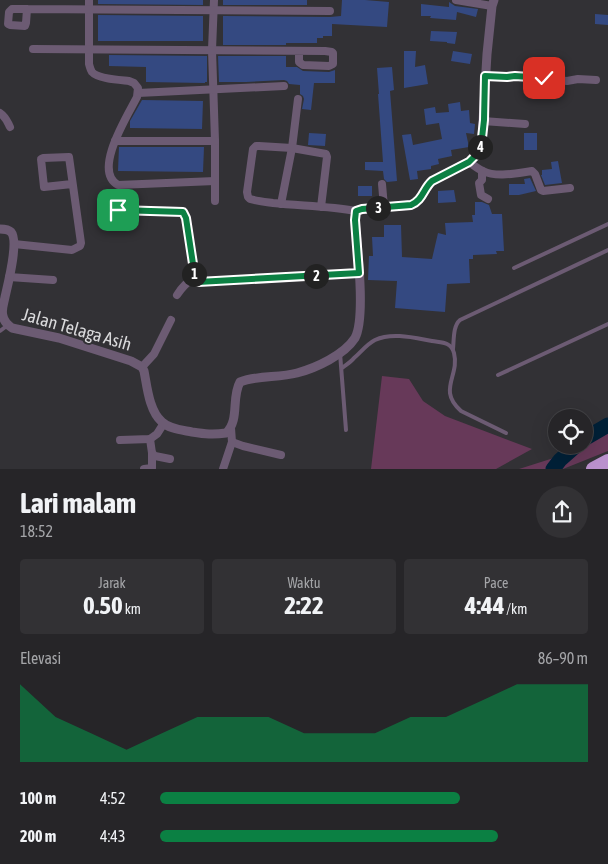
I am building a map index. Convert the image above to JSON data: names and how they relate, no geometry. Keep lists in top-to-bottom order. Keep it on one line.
{"streets":{"street":["Jalan Telaga Asih"]},"page":{"pins":["4","3","1","2"],"heading":["Lari malam","18:52"],"stats":[["Jarak","0.50 km"],["Waktu","2:22"],["Pace","4:44 /km"]],"chart":["Elevasi","86–90 m"],"list":[{"name":"100 m","note":"4:52"},{"name":"200 m","note":"4:43"}]}}
